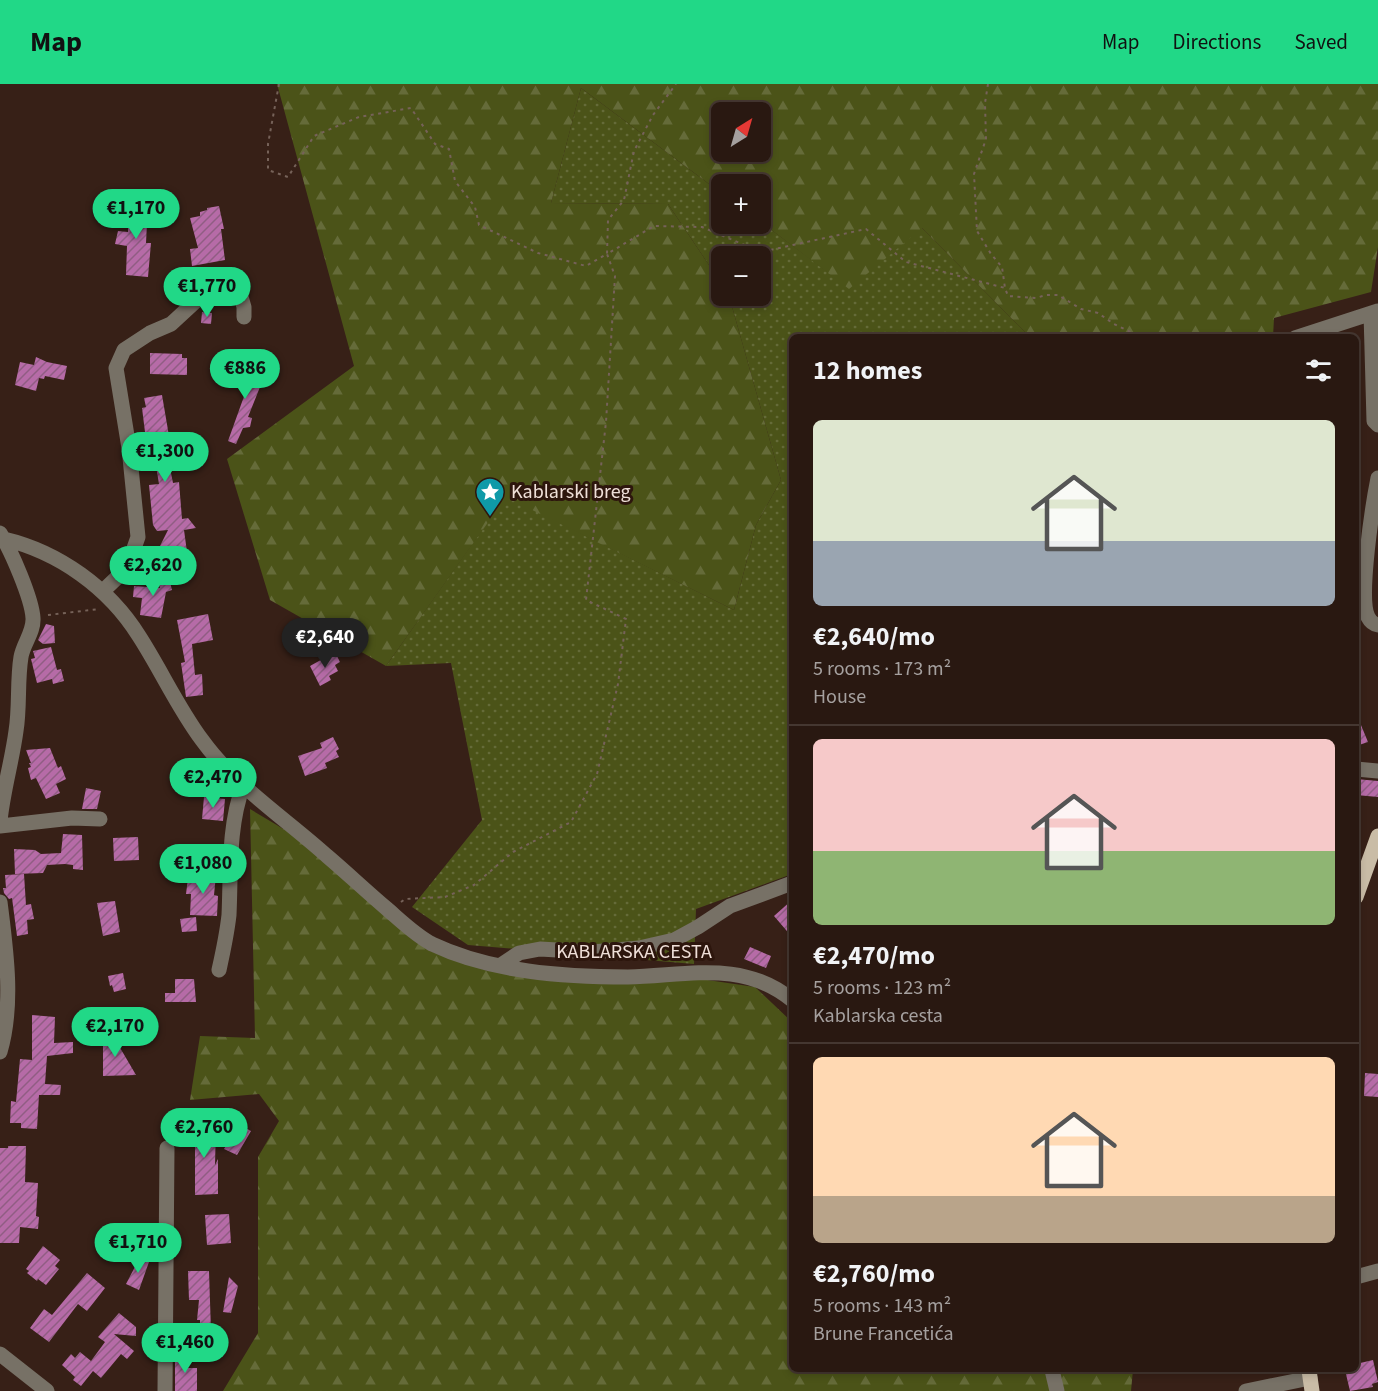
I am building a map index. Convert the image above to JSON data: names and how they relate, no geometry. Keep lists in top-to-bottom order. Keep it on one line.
{"streets":{"street":["KABLARSKA CESTA"]},"places":{"place":["Kablarski breg"]},"north":"top right","page":{"header":"Map","nav":["Map","Directions","Saved"],"map_buttons":["+","−"],"price":["€1,170","€1,770","€886","€1,300","€2,620","€2,640","€2,470","€1,080","€2,170","€2,760","€1,710","€1,460"],"heading":"12 homes","list":[{"name":"€2,640/mo","note":"5 rooms · 173 m² · House"},{"name":"€2,470/mo","note":"5 rooms · 123 m² · Kablarska cesta"},{"name":"€2,760/mo","note":"5 rooms · 143 m² · Brune Francetića"}]}}
